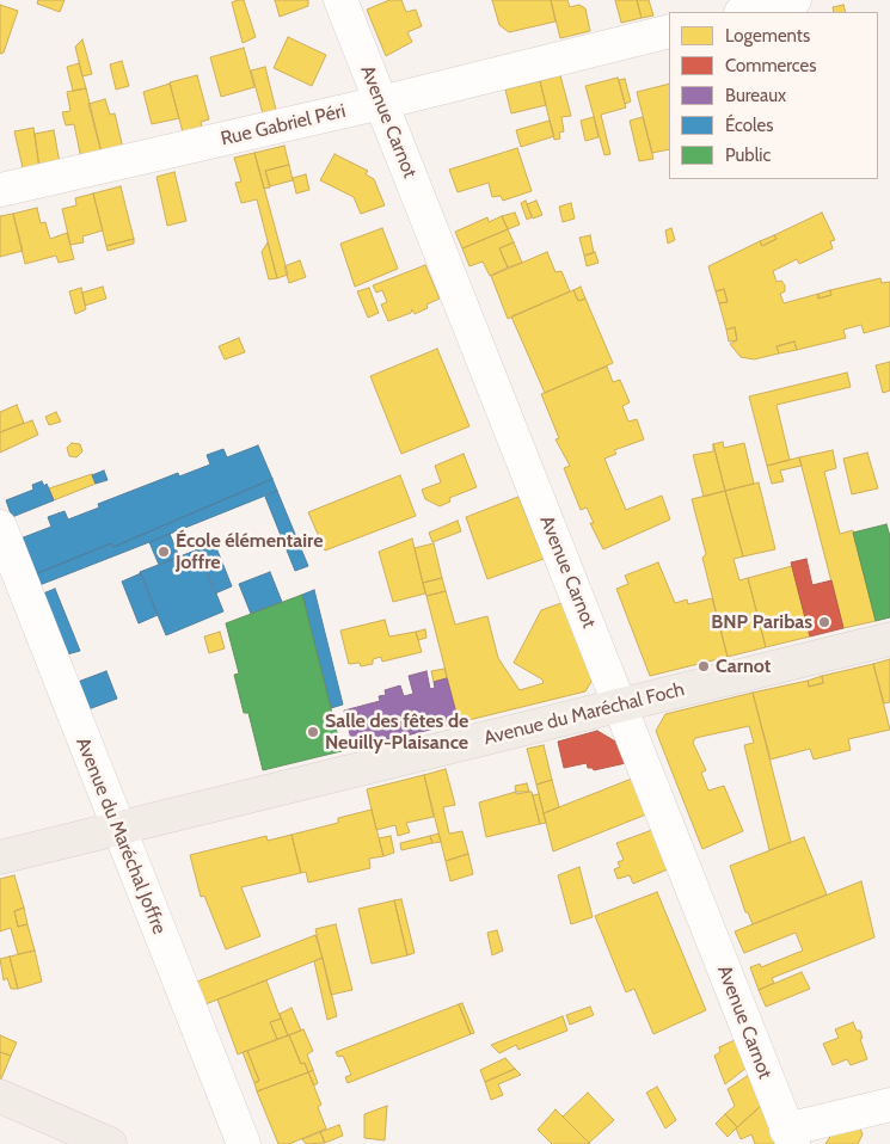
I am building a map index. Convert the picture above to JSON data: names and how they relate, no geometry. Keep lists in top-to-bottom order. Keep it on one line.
{"streets":{"main road":["Avenue du Maréchal Foch"],"street":["Avenue Carnot","Rue Gabriel Péri","Avenue du Maréchal Joffre"]},"crossings":[["Avenue Carnot","Rue Gabriel Péri"],["Avenue Carnot","Avenue du Maréchal Foch"],["Avenue du Maréchal Foch","Avenue du Maréchal Joffre"]],"places":["École élémentaire Joffre","BNP Paribas","Carnot","Salle des fêtes de Neuilly-Plaisance"],"legend":["Logements","Commerces","Bureaux","Écoles","Public"]}
